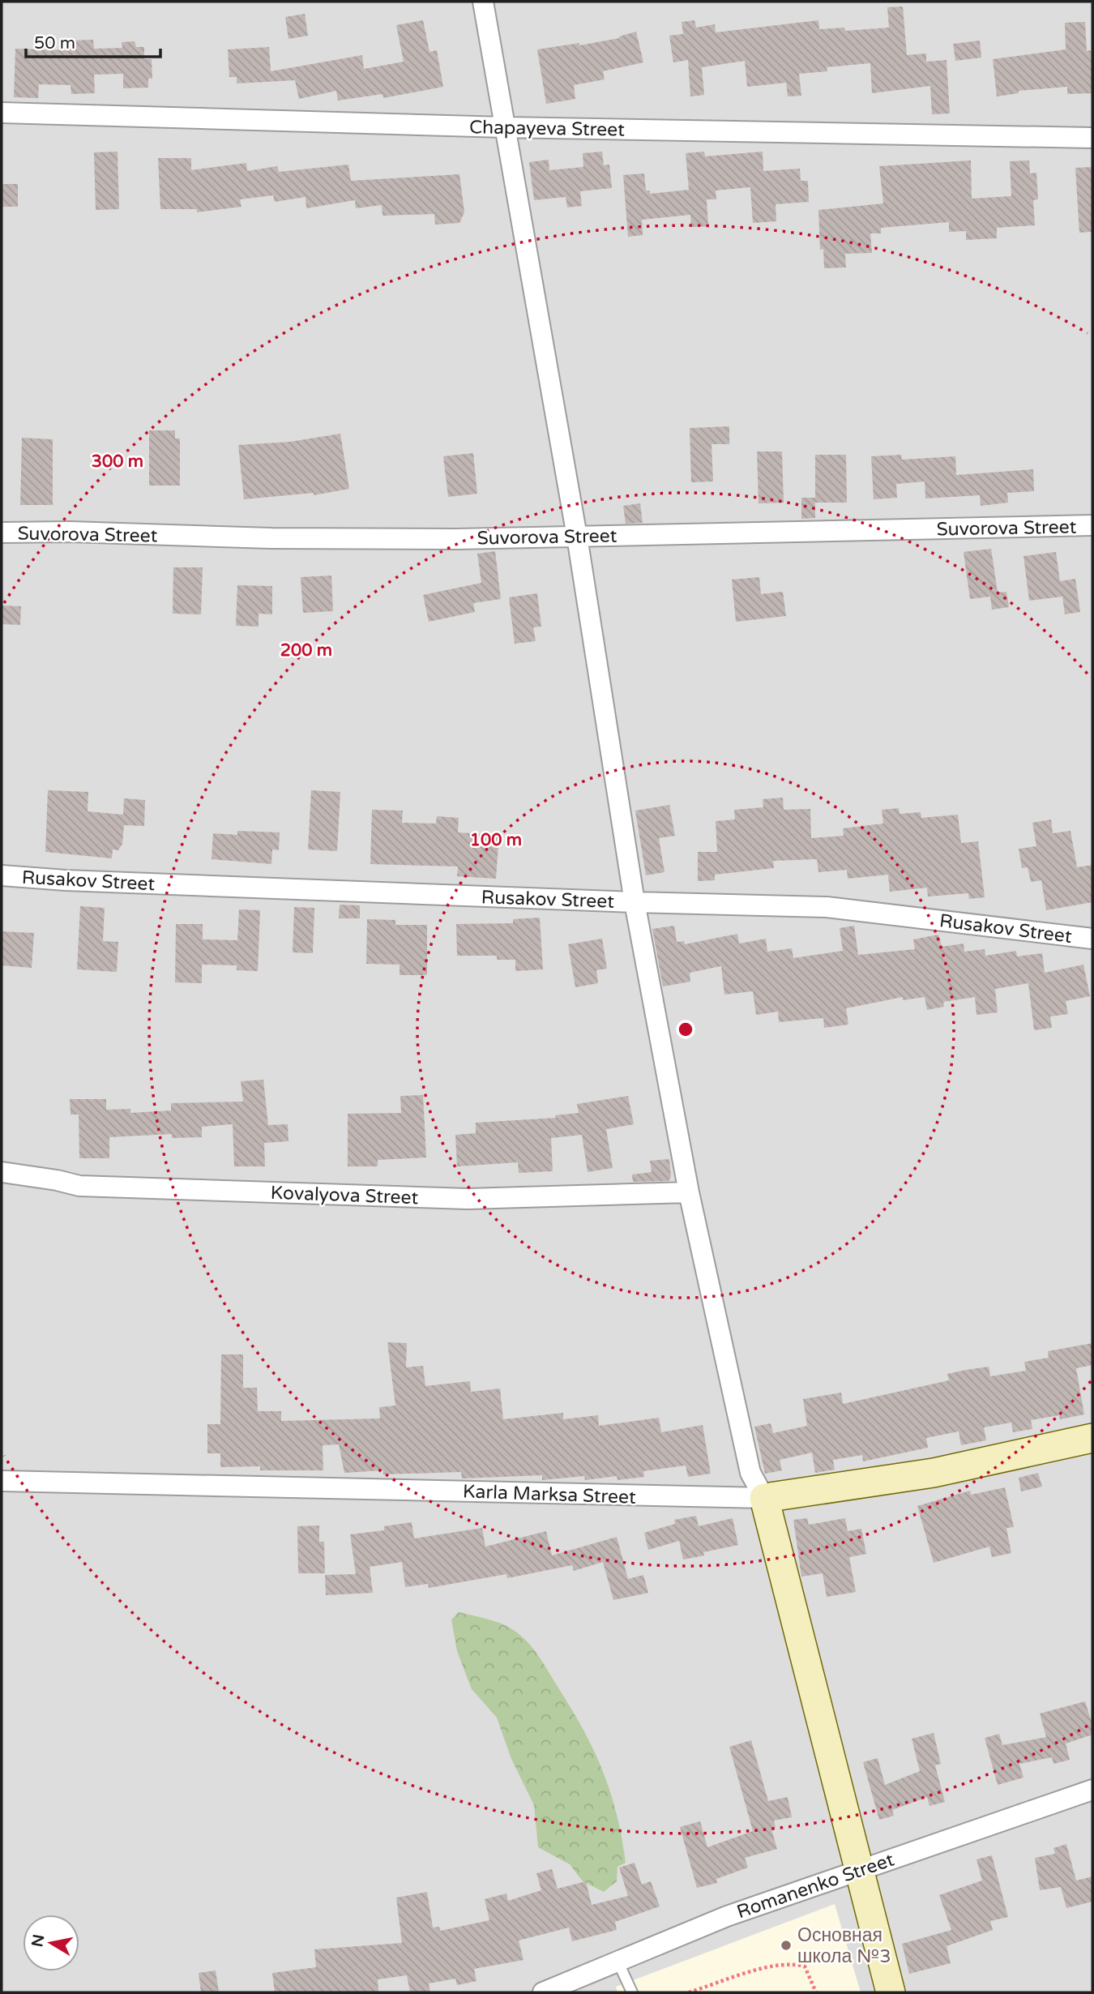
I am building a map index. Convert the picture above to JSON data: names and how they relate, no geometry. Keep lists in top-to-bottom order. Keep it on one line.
{"streets":{"street":["Chapayeva Street","Suvorova Street","Rusakov Street","Kovalyova Street","Karla Marksa Street","Romanenko Street"]},"places":["Основная школа №3"],"scale_bar":"50 m","north":"left","rings":["300 m","200 m","100 m"]}
